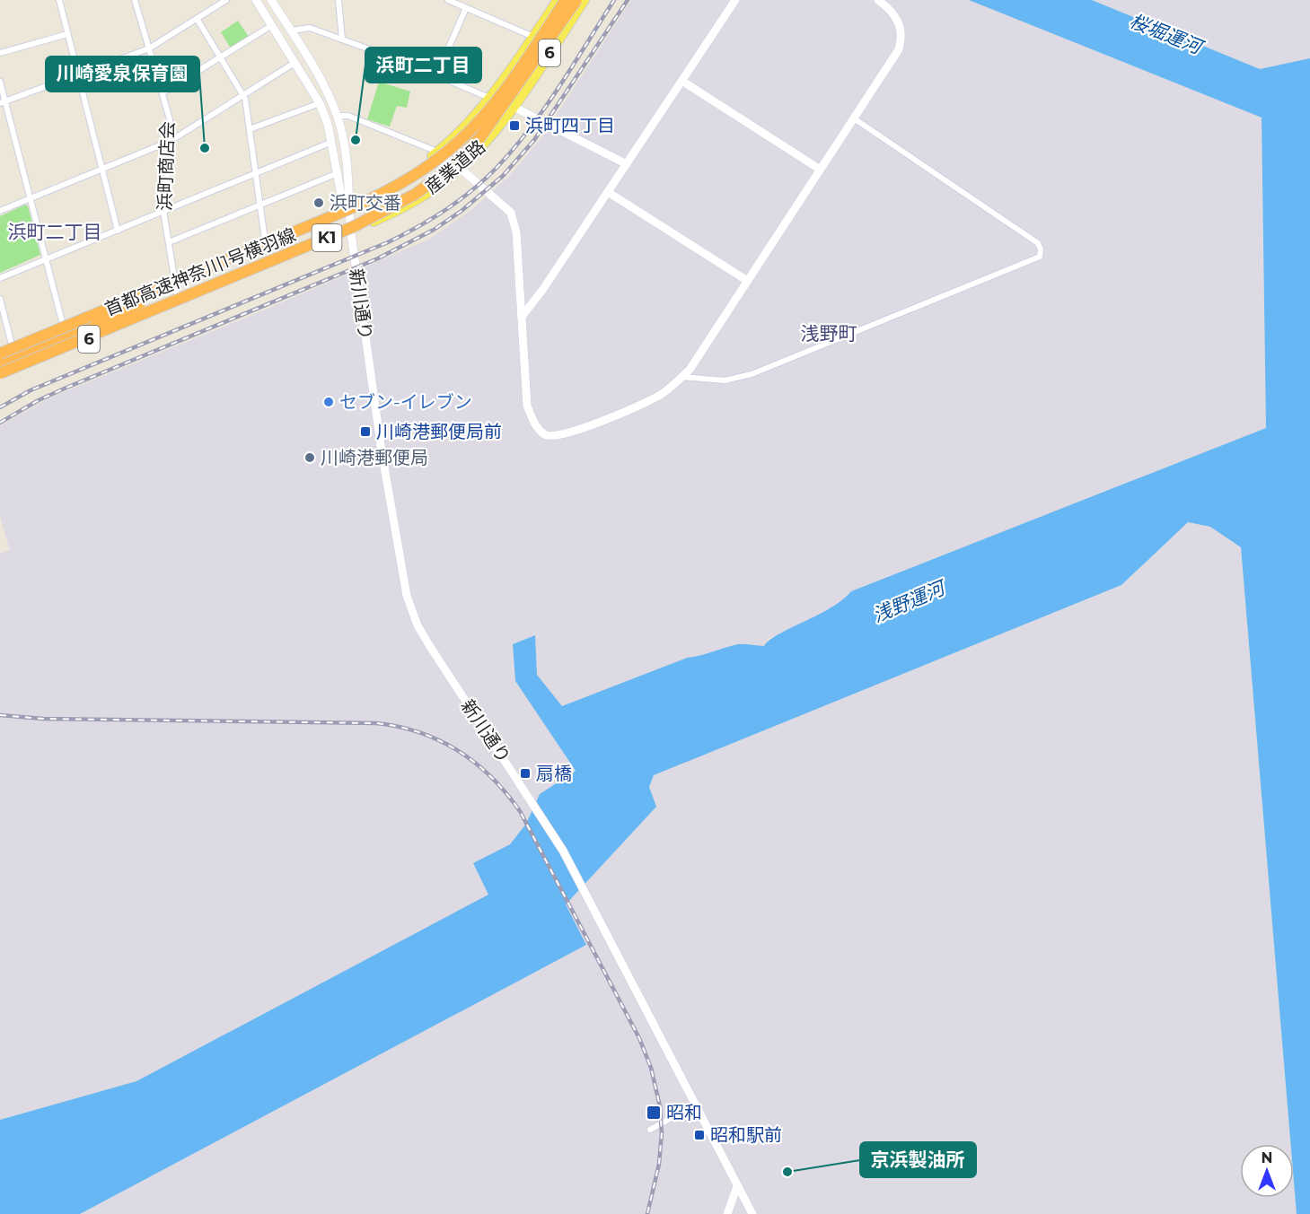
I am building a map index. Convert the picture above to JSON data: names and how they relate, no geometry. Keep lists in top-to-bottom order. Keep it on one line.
{"streets":{"highway":["K1","首都高速神奈川1号横羽線"],"main road":["6","産業道路"],"street":["浜町商店会","新川通り"]},"crossings":[["浜町商店会","産業道路"],["産業道路","首都高速神奈川1号横羽線"],["産業道路","新川通り"]],"districts":["浜町二丁目","浅野町"],"water":["桜堀運河","浅野運河"],"places":{"transit":["浜町四丁目","川崎港郵便局前","扇橋","昭和","昭和駅前"],"other":["浜町二丁目","川崎愛泉保育園","浜町交番","セブン-イレブン","川崎港郵便局","京浜製油所"]},"north":"top"}
